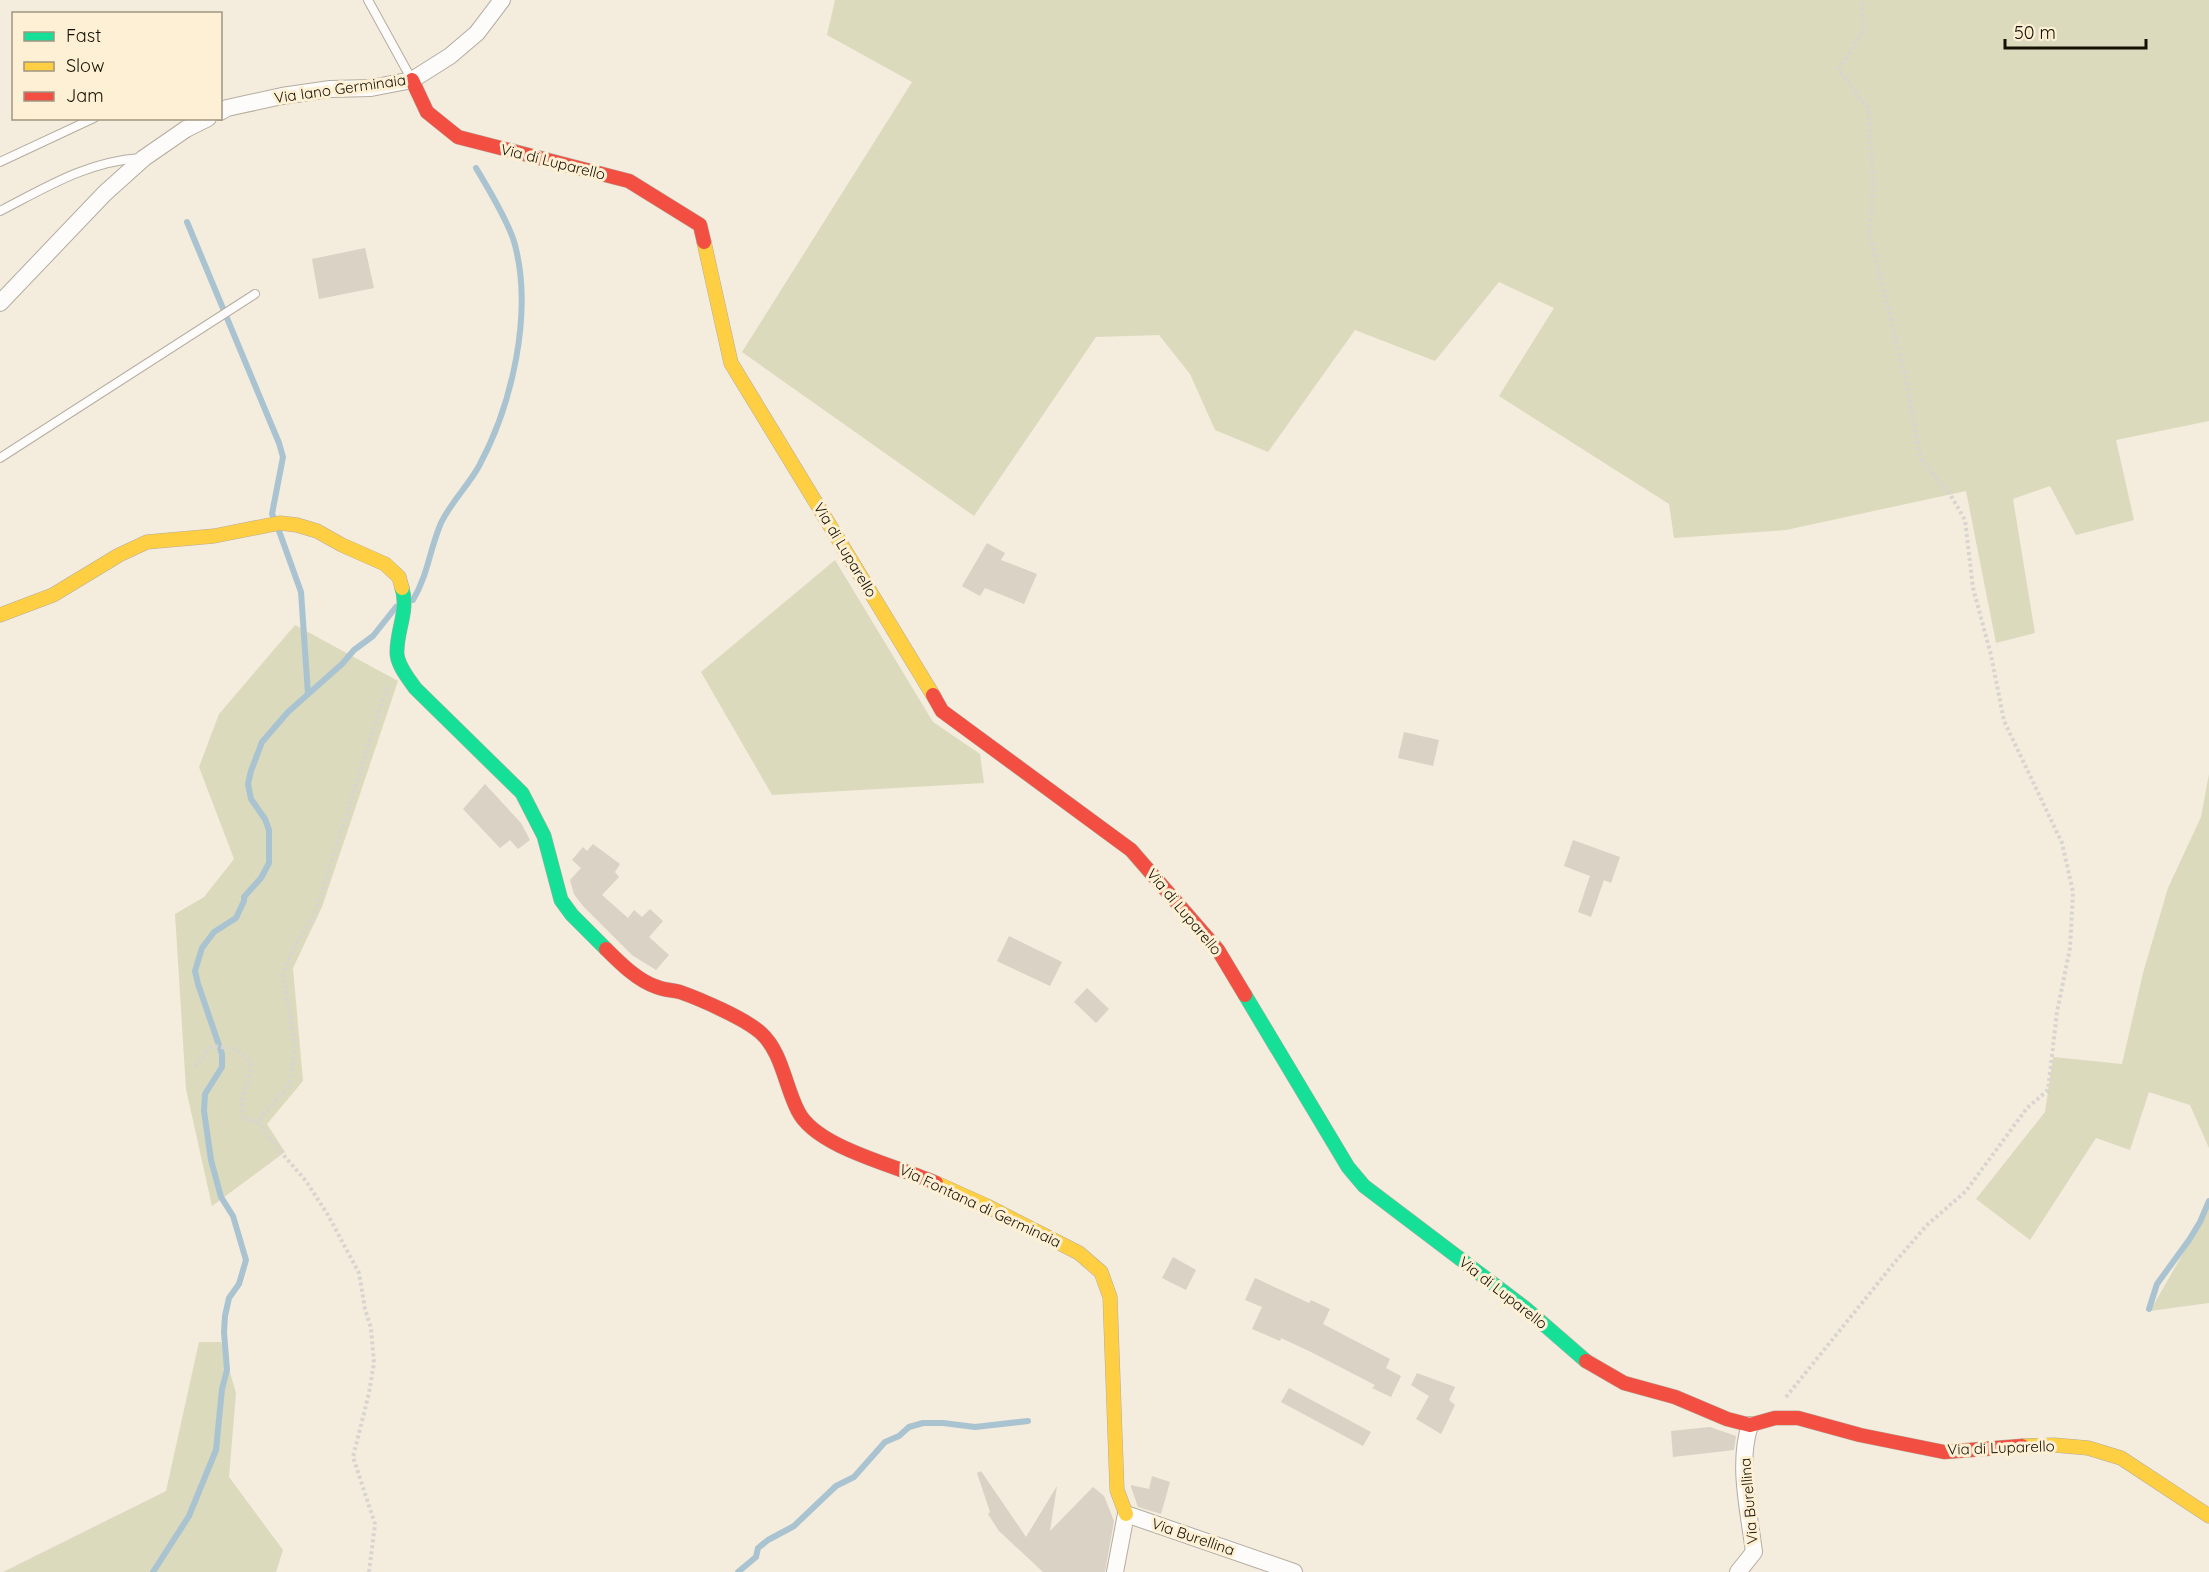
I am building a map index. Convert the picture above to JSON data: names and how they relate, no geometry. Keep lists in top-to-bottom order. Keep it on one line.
{"streets":{"street":["Via Iano Germinaia","Via di Luparello","Via Fontana di Germinaia","Via Burellina"]},"crossings":[["Via Iano Germinaia","Via di Luparello"],["Via di Luparello","Via Burellina"],["Via Fontana di Germinaia","Via Burellina"]],"legend":["Fast","Slow","Jam"],"scale_bar":"50 m"}
